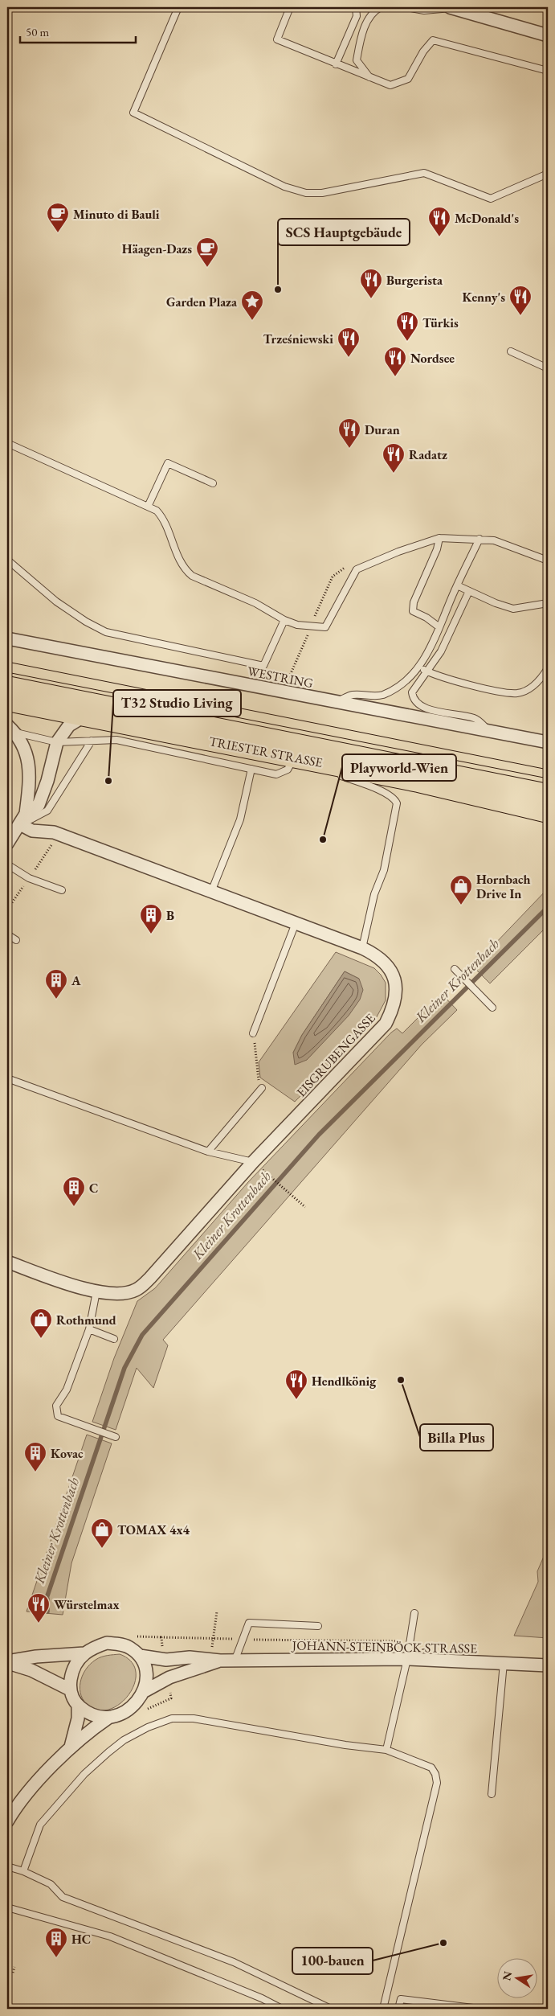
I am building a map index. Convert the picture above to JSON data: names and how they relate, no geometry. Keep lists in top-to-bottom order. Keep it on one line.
{"streets":{"main road":["TRIESTER STRASSE"],"street":["WESTRING","EISGRUBENGASSE","JOHANN-STEINBÖCK-STRASSE"]},"water":["Kleiner Krottenbach"],"places":{"cafe":["Minuto di Bauli","Häagen-Dazs"],"restaurant":["McDonald's","Burgerista","Kenny's","Türkis","Trześniewski","Nordsee","Duran","Radatz","Hendlkönig","Würstelmax"],"other":["SCS Hauptgebäude","T32 Studio Living","Playworld-Wien","Billa Plus","100-bauen"],"place":["Garden Plaza"],"shop":["Hornbach Drive In","Rothmund","TOMAX 4x4"],"building":["B","A","C","Kovac","HC"]},"scale_bar":"50 m","north":"left"}
